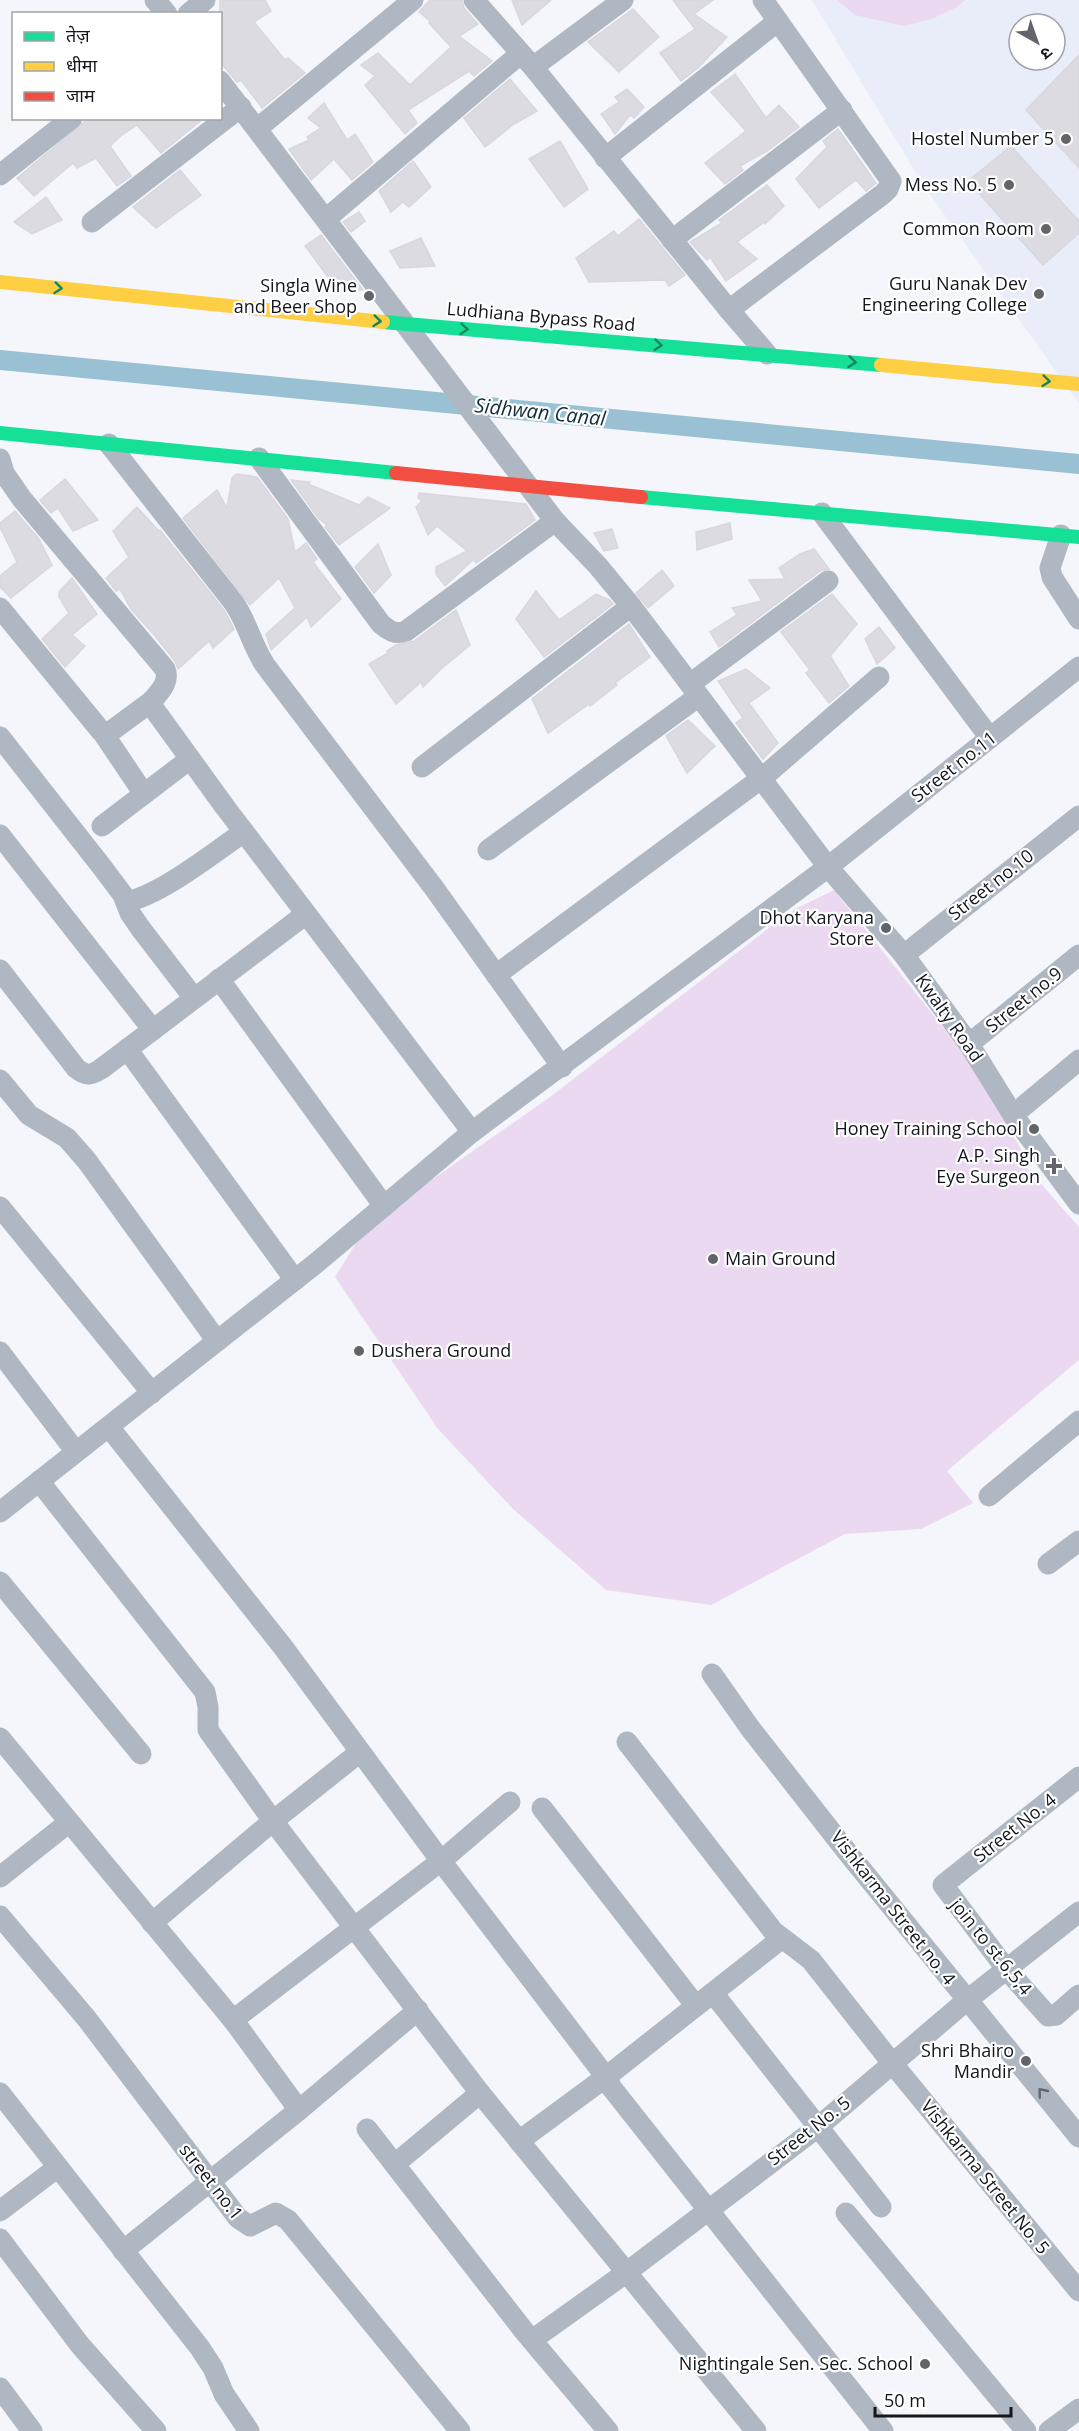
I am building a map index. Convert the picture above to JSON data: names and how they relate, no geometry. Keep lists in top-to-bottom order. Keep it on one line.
{"streets":{"main road":["Ludhiana Bypass Road"],"street":["Street no.11","Street no.10","Street no.9","Kwalty Road","Street No. 4","Vishkarma Street no. 4","join to st.6,5,4","Street No. 5","Vishkarma Street No. 5","street no.1"]},"crossings":[["Ludhiana Bypass Road","Kwalty Road"],["Street no.11","Kwalty Road"],["Street no.10","Kwalty Road"],["Street no.9","Kwalty Road"],["Street No. 4","join to st.6,5,4"],["Vishkarma Street no. 4","Street No. 5"],["join to st.6,5,4","Street No. 5"],["Street No. 5","Vishkarma Street No. 5"]],"one_way":["Ludhiana Bypass Road"],"water":["Sidhwan Canal"],"places":{"other":["Hostel Number 5","Mess No. 5","Common Room","Guru Nanak Dev Engineering College","Singla Wine and Beer Shop","Dhot Karyana Store","Honey Training School","Main Ground","Dushera Ground","Shri Bhairo Mandir","Nightingale Sen. Sec. School"],"health":["A.P. Singh Eye Surgeon"]},"legend":["तेज़","धीमा","जाम"],"scale_bar":"50 m","north":"bottom right"}
